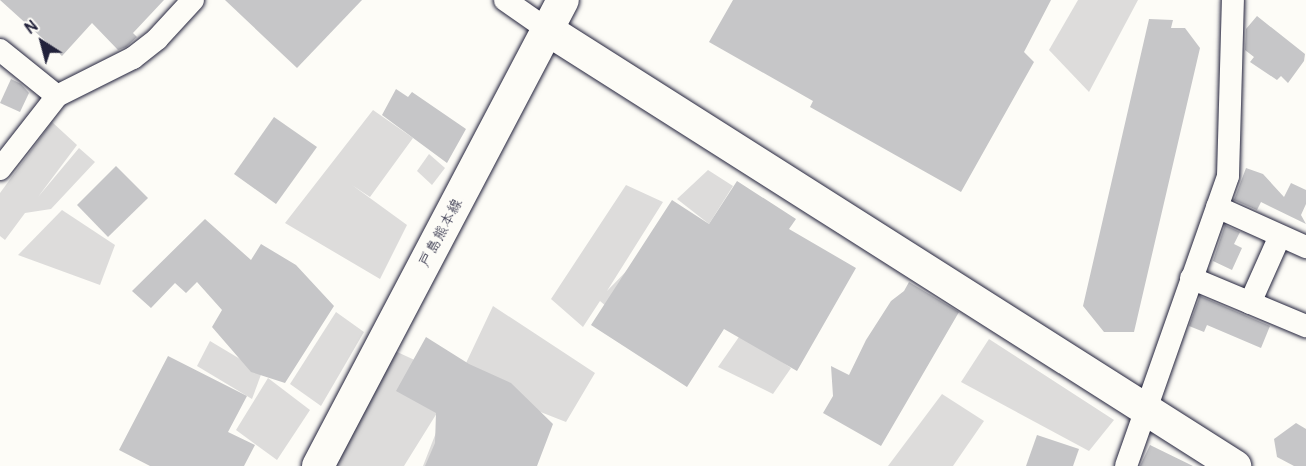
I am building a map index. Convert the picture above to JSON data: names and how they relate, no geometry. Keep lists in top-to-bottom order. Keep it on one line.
{"streets":{"street":["戸島熊本線"]},"north":"top left"}
